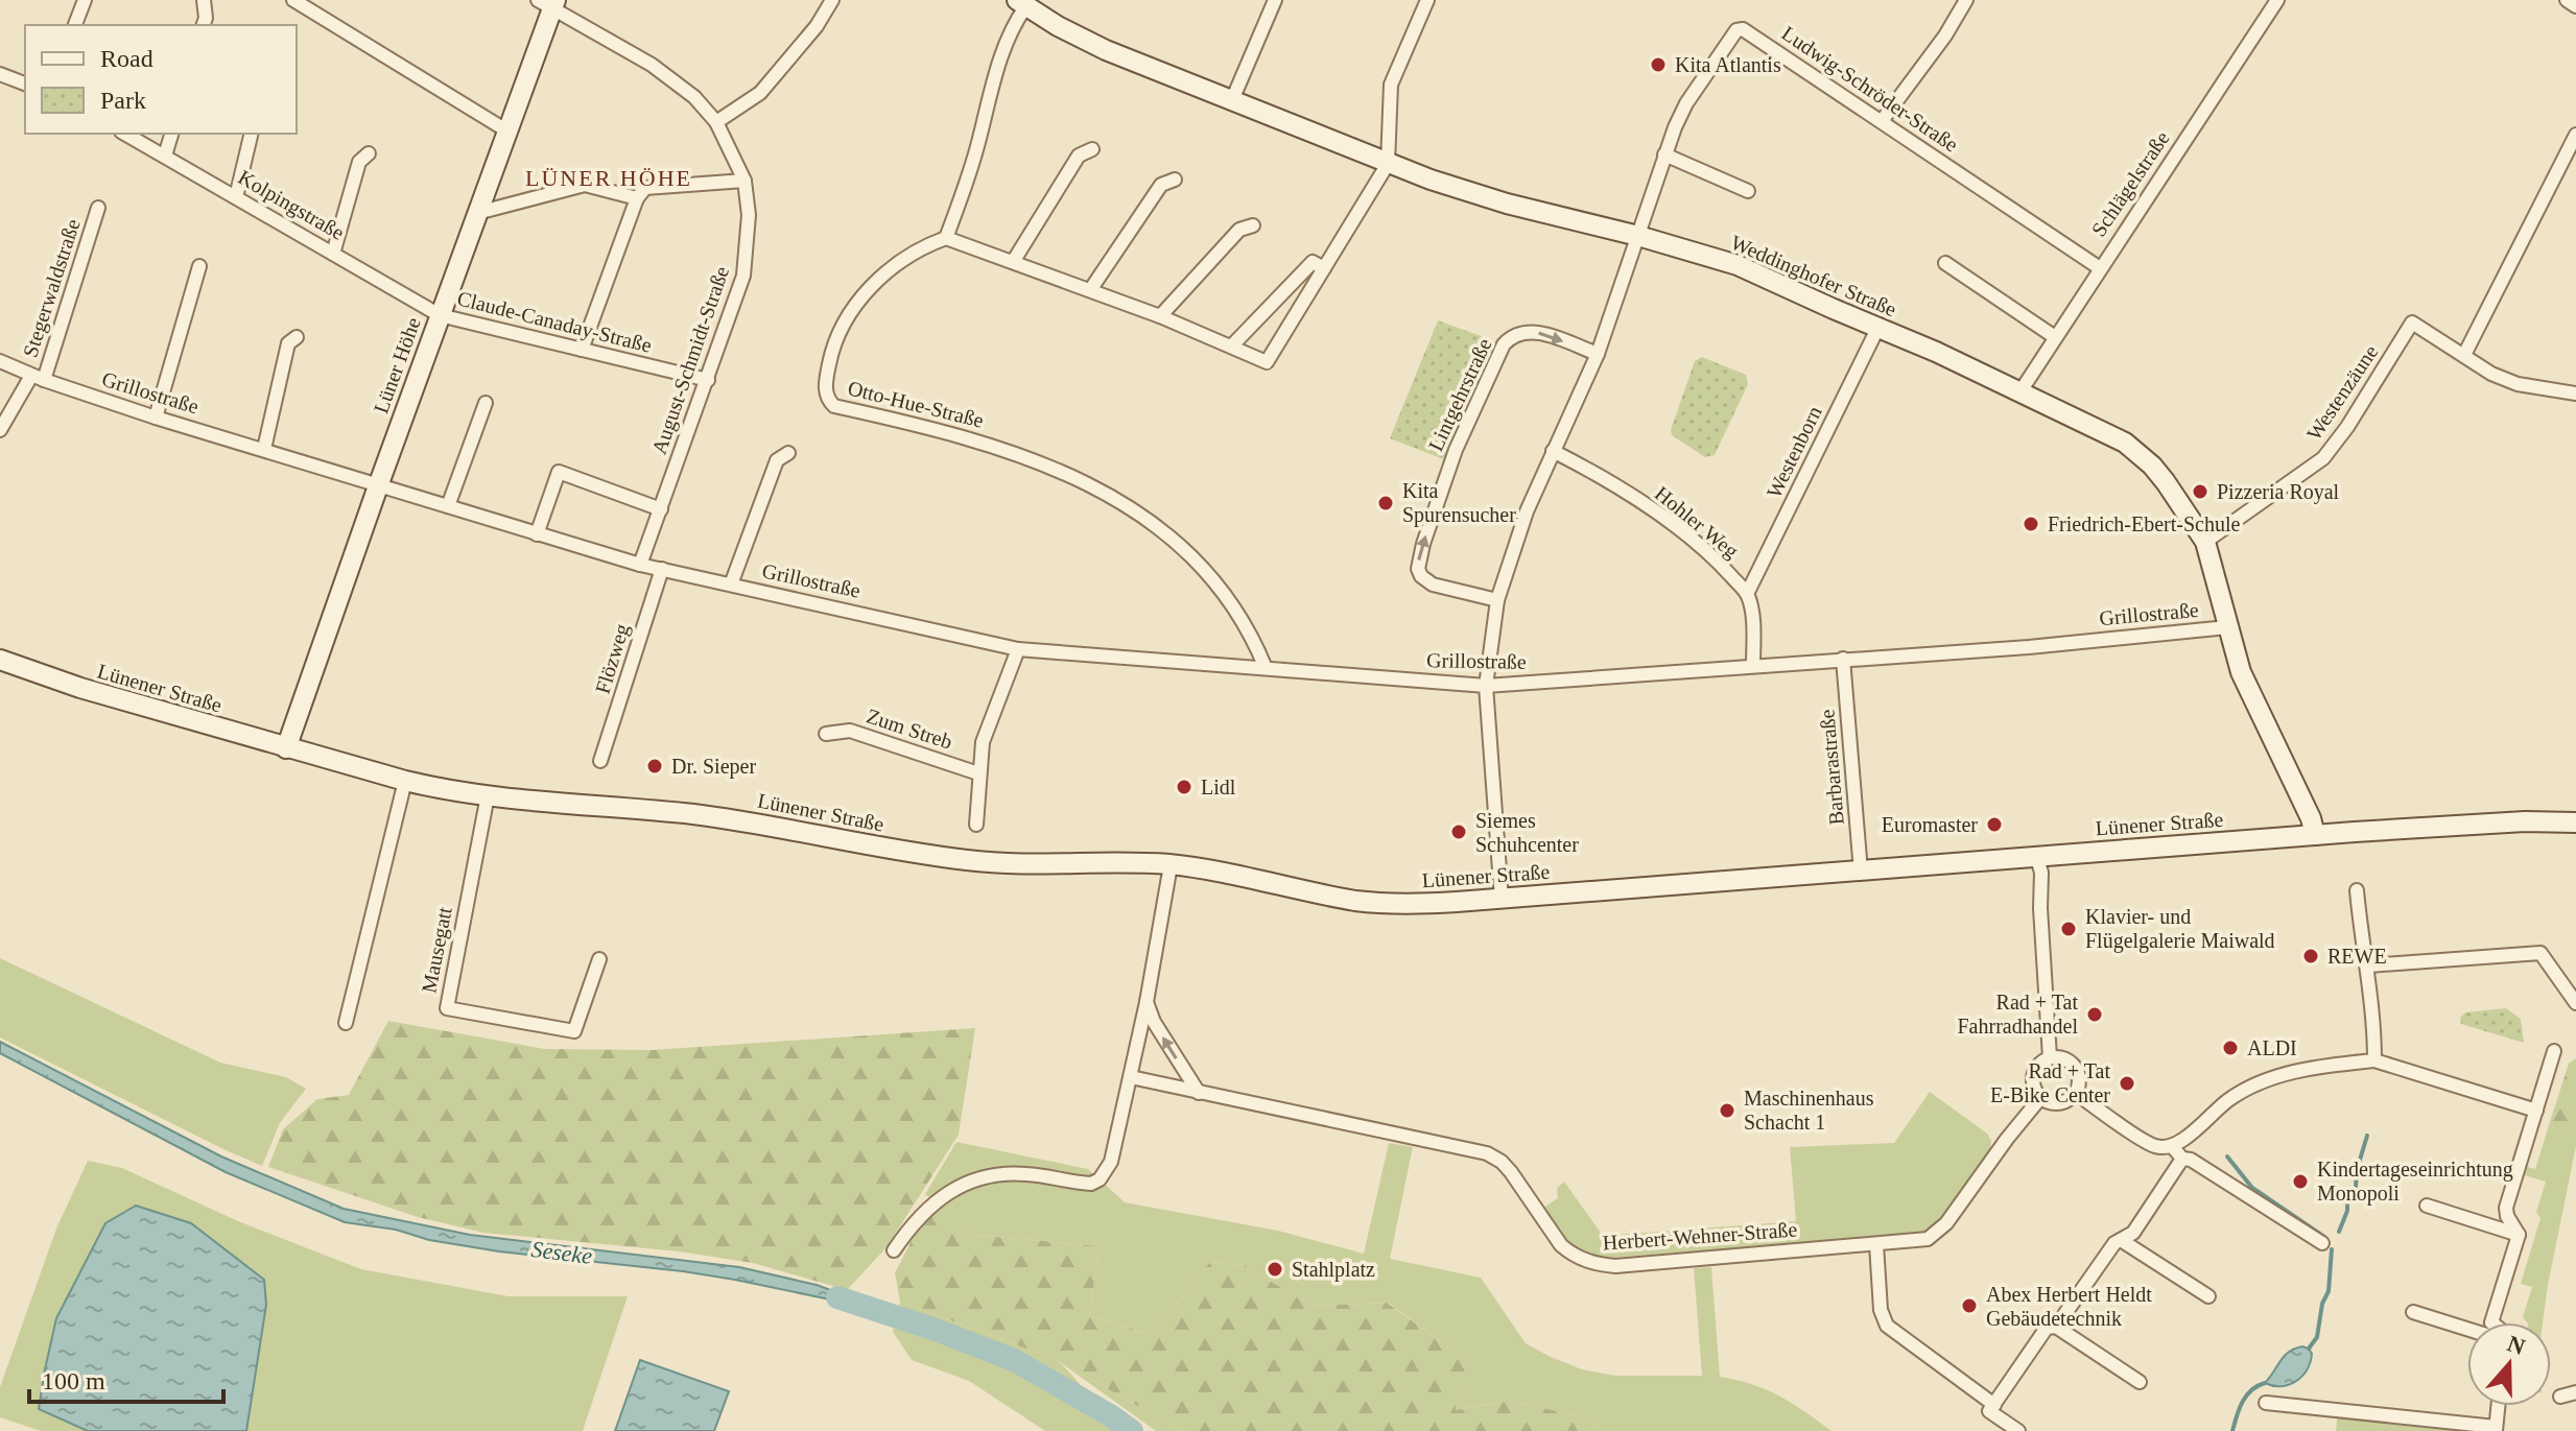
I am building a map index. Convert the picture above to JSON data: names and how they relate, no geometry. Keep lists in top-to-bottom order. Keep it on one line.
{"streets":{"main road":["Weddinghofer Straße","Lüner Höhe","Lünener Straße"],"street":["Ludwig-Schröder-Straße","Schlägelstraße","Kolpingstraße","Stegerwaldstraße","Claude-Canaday-Straße","August-Schmidt-Straße","Grillostraße","Westenzäune","Lintgehrstraße","Otto-Hue-Straße","Westenborn","Hohler Weg","Flözweg","Zum Streb","Barbarastraße","Mausegatt","Herbert-Wehner-Straße"]},"crossings":[["Ludwig-Schröder-Straße","Schlägelstraße"],["Ludwig-Schröder-Straße","Weddinghofer Straße"],["Schlägelstraße","Weddinghofer Straße"],["Kolpingstraße","Claude-Canaday-Straße"],["Kolpingstraße","Lüner Höhe"],["Weddinghofer Straße","Grillostraße"],["Weddinghofer Straße","Westenzäune"],["Weddinghofer Straße","Westenborn"],["Weddinghofer Straße","Lünener Straße"],["Stegerwaldstraße","Grillostraße"],["Claude-Canaday-Straße","August-Schmidt-Straße"],["Claude-Canaday-Straße","Lüner Höhe"],["August-Schmidt-Straße","Lüner Höhe"],["August-Schmidt-Straße","Grillostraße"],["Lüner Höhe","Grillostraße"],["Lüner Höhe","Lünener Straße"],["Grillostraße","Otto-Hue-Straße"],["Grillostraße","Flözweg"],["Grillostraße","Zum Streb"],["Grillostraße","Barbarastraße"],["Westenborn","Hohler Weg"],["Lünener Straße","Barbarastraße"],["Lünener Straße","Mausegatt"]],"districts":["LÜNER HÖHE"],"water":["Seseke"],"places":["Kita Atlantis","Pizzeria Royal","Kita Spurensucher","Friedrich-Ebert-Schule","Dr. Sieper","Lidl","Euromaster","Siemes Schuhcenter","Klavier- und Flügelgalerie Maiwald","REWE","Rad + Tat Fahrradhandel","ALDI","Rad + Tat E-Bike Center","Maschinenhaus Schacht 1","Kindertageseinrichtung Monopoli","Stahlplatz","Abex Herbert Heldt Gebäudetechnik"],"legend":["Road","Park"],"scale_bar":"100 m","north":"top"}
